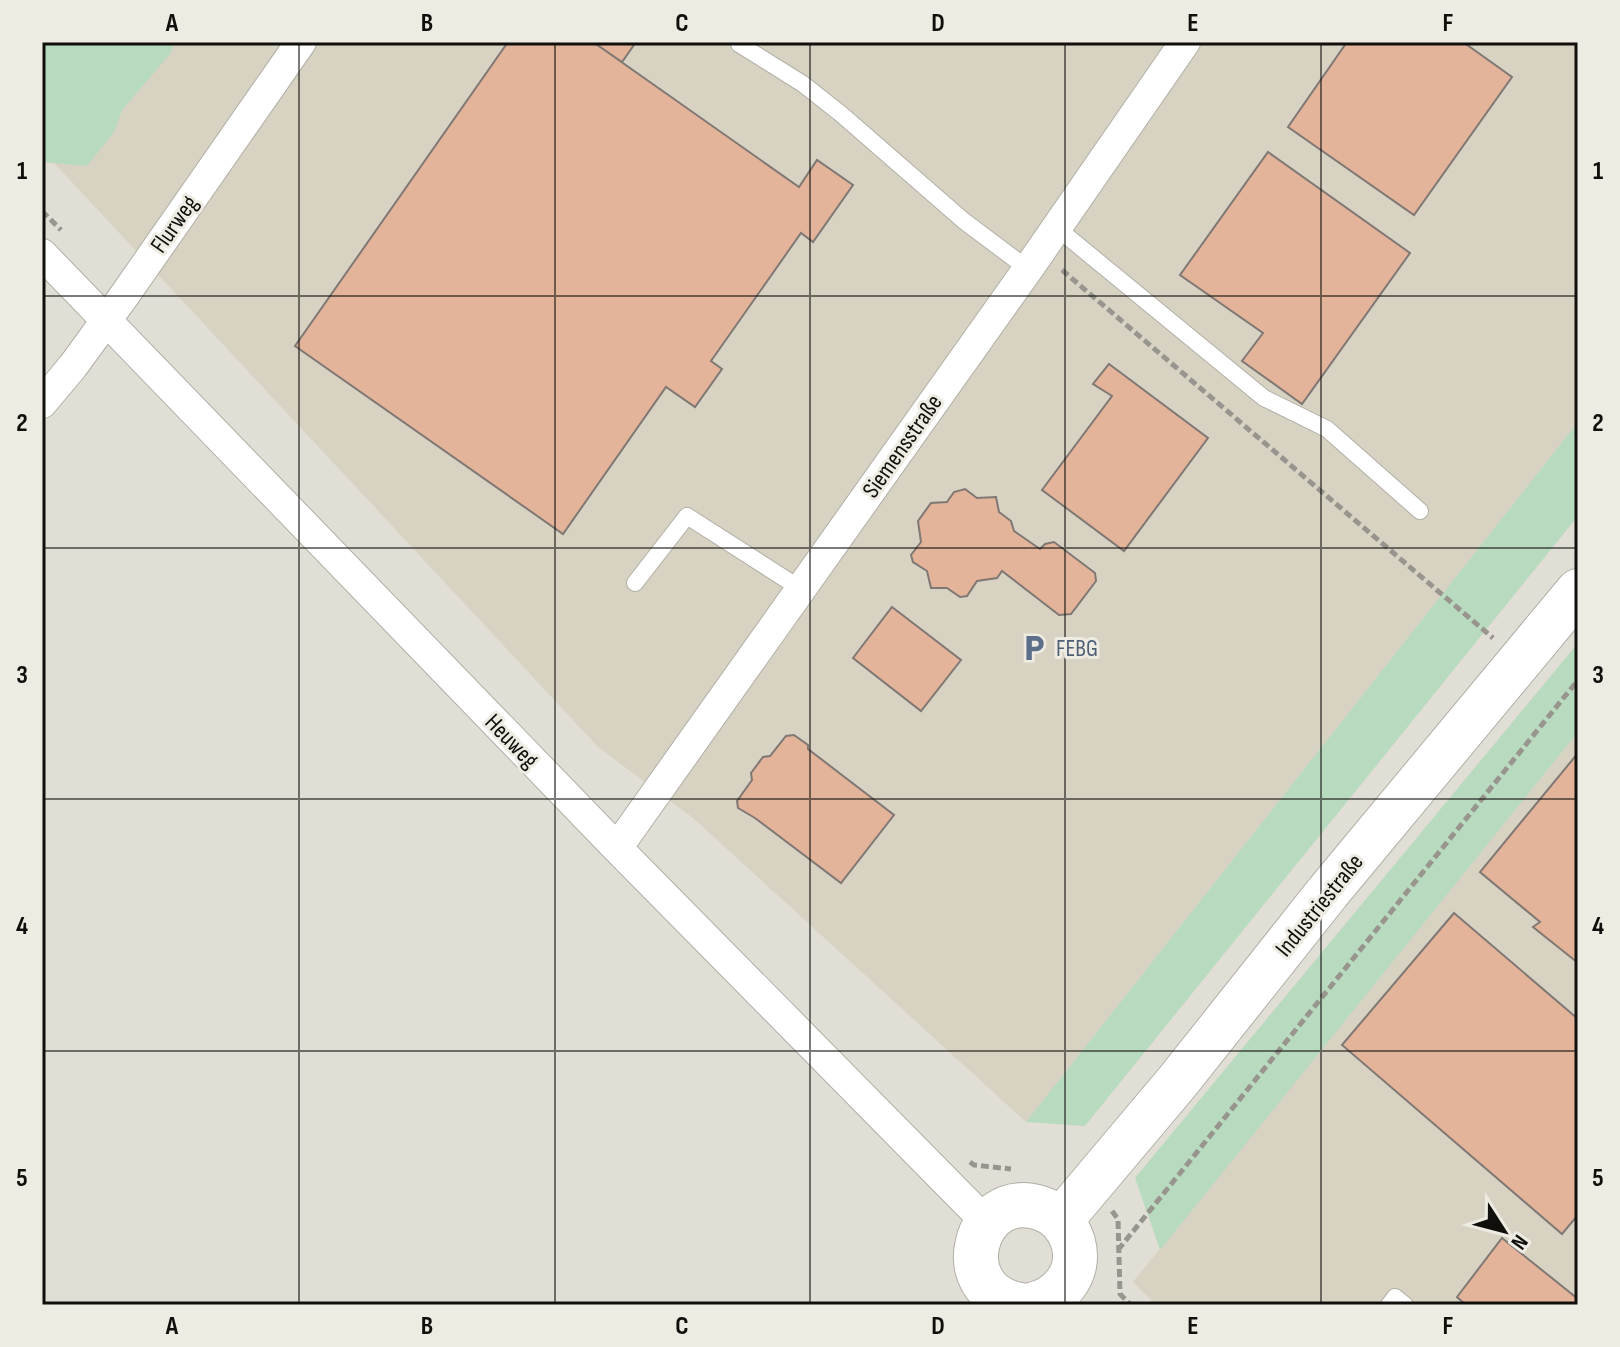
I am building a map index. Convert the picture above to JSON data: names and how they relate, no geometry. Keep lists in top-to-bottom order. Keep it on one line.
{"streets":{"street":["Flurweg","Siemensstraße","Heuweg","Industriestraße"]},"crossings":[["Flurweg","Heuweg"],["Siemensstraße","Heuweg"],["Heuweg","Industriestraße"]],"places":{"parking":["FEBG"]},"north":"bottom right","grid":{"columns":["A","B","C","D","E","F"],"rows":["1","2","3","4","5"]}}
